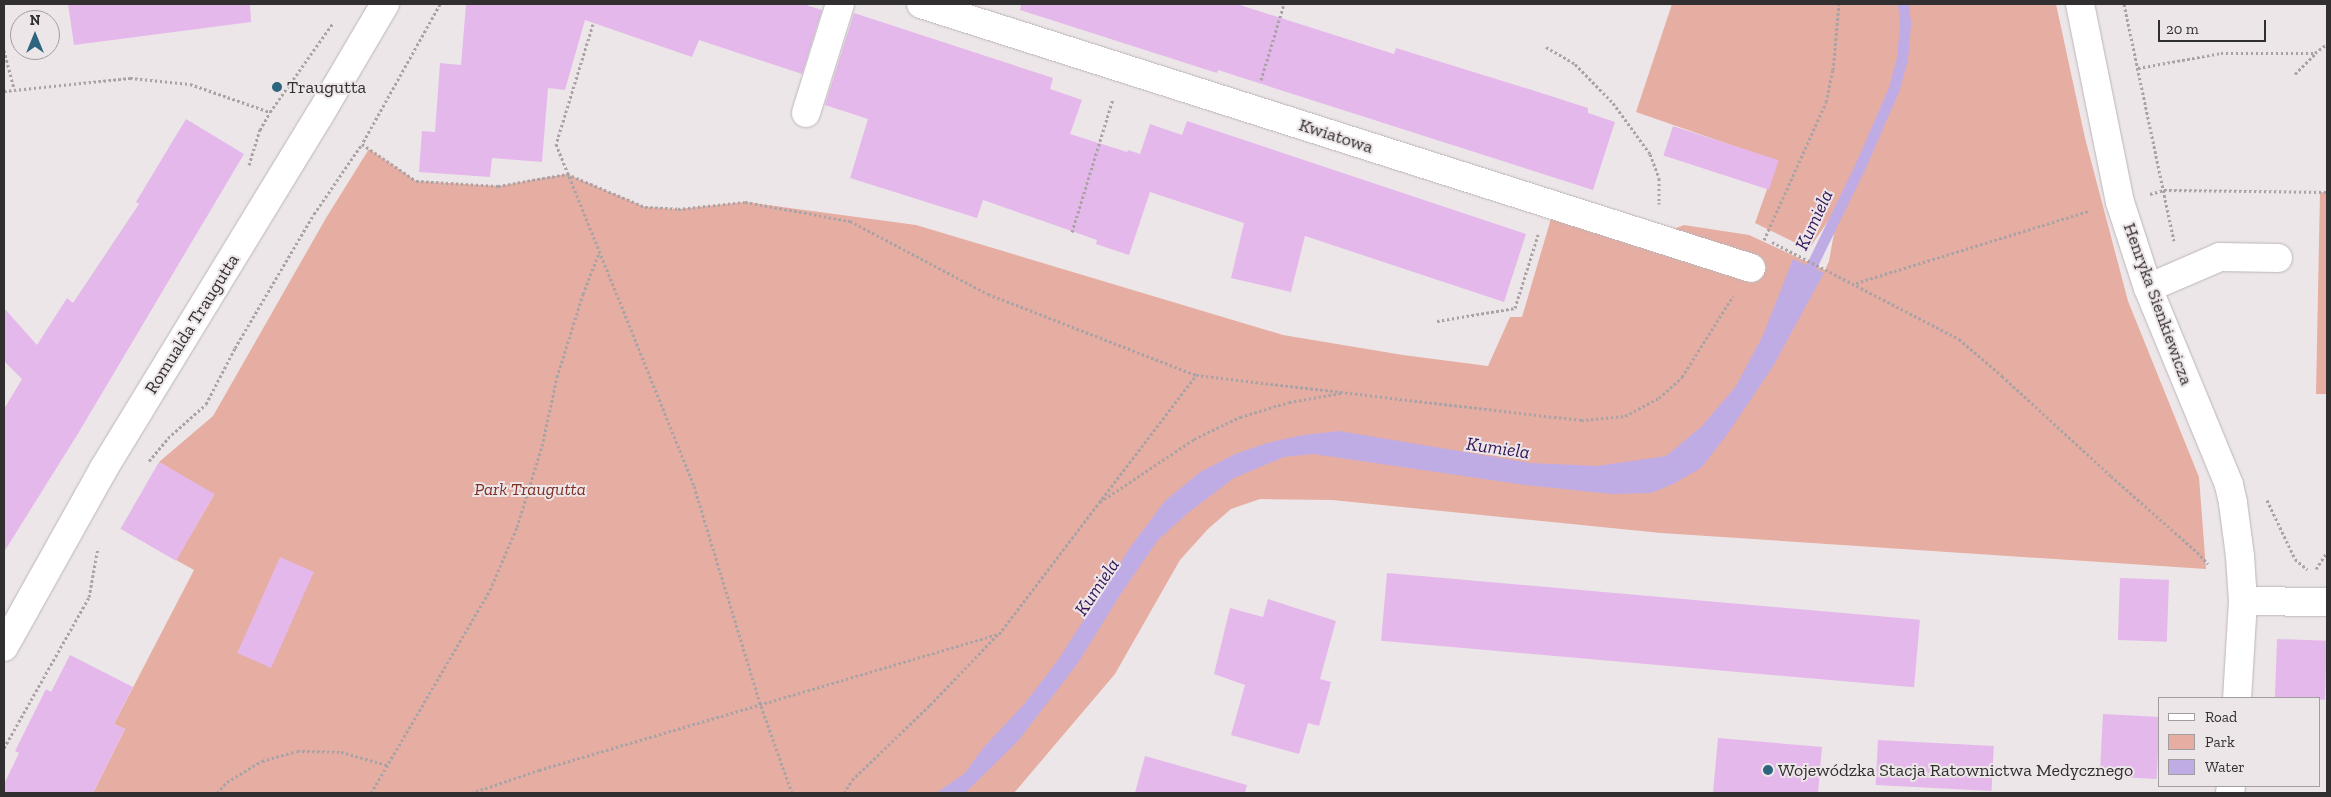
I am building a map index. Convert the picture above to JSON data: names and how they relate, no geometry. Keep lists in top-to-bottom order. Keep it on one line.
{"streets":{"street":["Kwiatowa","Henryka Sienkiewicza","Romualda Traugutta"]},"water":["Kumiela"],"parks":["Park Traugutta"],"places":["Traugutta","Wojewódzka Stacja Ratownictwa Medycznego"],"legend":["Road","Park","Water"],"scale_bar":"20 m","north":"top"}
